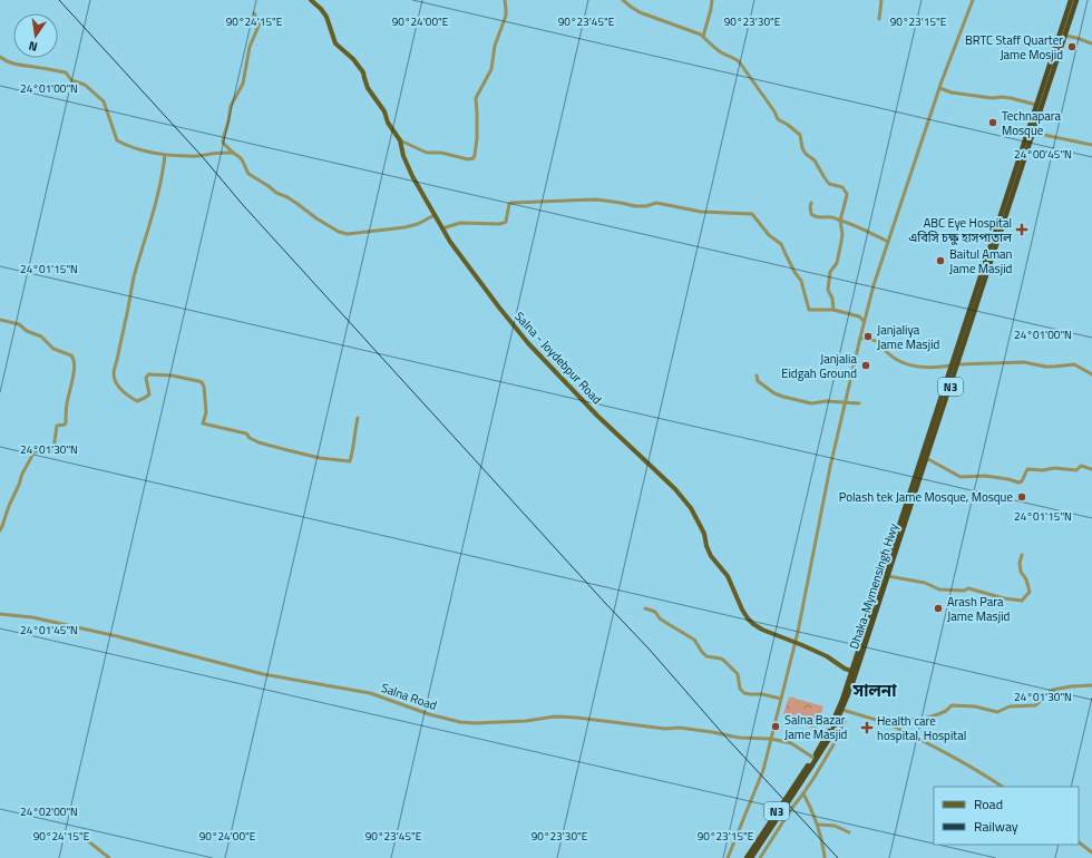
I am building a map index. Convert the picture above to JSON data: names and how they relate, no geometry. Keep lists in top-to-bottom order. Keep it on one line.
{"streets":{"highway":["N3","Dhaka-Mymensingh Hwy"],"main road":["Salna - Joydebpur Road"],"street":["Salna Road"]},"crossings":[["Salna - Joydebpur Road","Dhaka-Mymensingh Hwy"],["N3","Dhaka-Mymensingh Hwy"],["Dhaka-Mymensingh Hwy","Salna Road"]],"districts":["সালনা"],"places":{"other":["BRTC Staff Quarter Jame Mosjid","Technapara Mosque","Baitul Aman Jame Masjid","Janjaliya Jame Masjid","Janjalia Eidgah Ground","Polash tek Jame Mosque, Mosque","Arash Para Jame Masjid","Salna Bazar Jame Masjid"],"health":["ABC Eye Hospital এবিসি চক্ষু হাসপাতাল","Health care hospital, Hospital"]},"legend":["Road","Railway"],"north":"bottom","coordinates":["90°24'15\"E","90°24'00\"E","90°23'45\"E","90°23'30\"E","90°23'15\"E","24°01'00\"N","24°00'45\"N","24°01'15\"N","24°01'30\"N","24°01'45\"N","24°02'00\"N"]}
